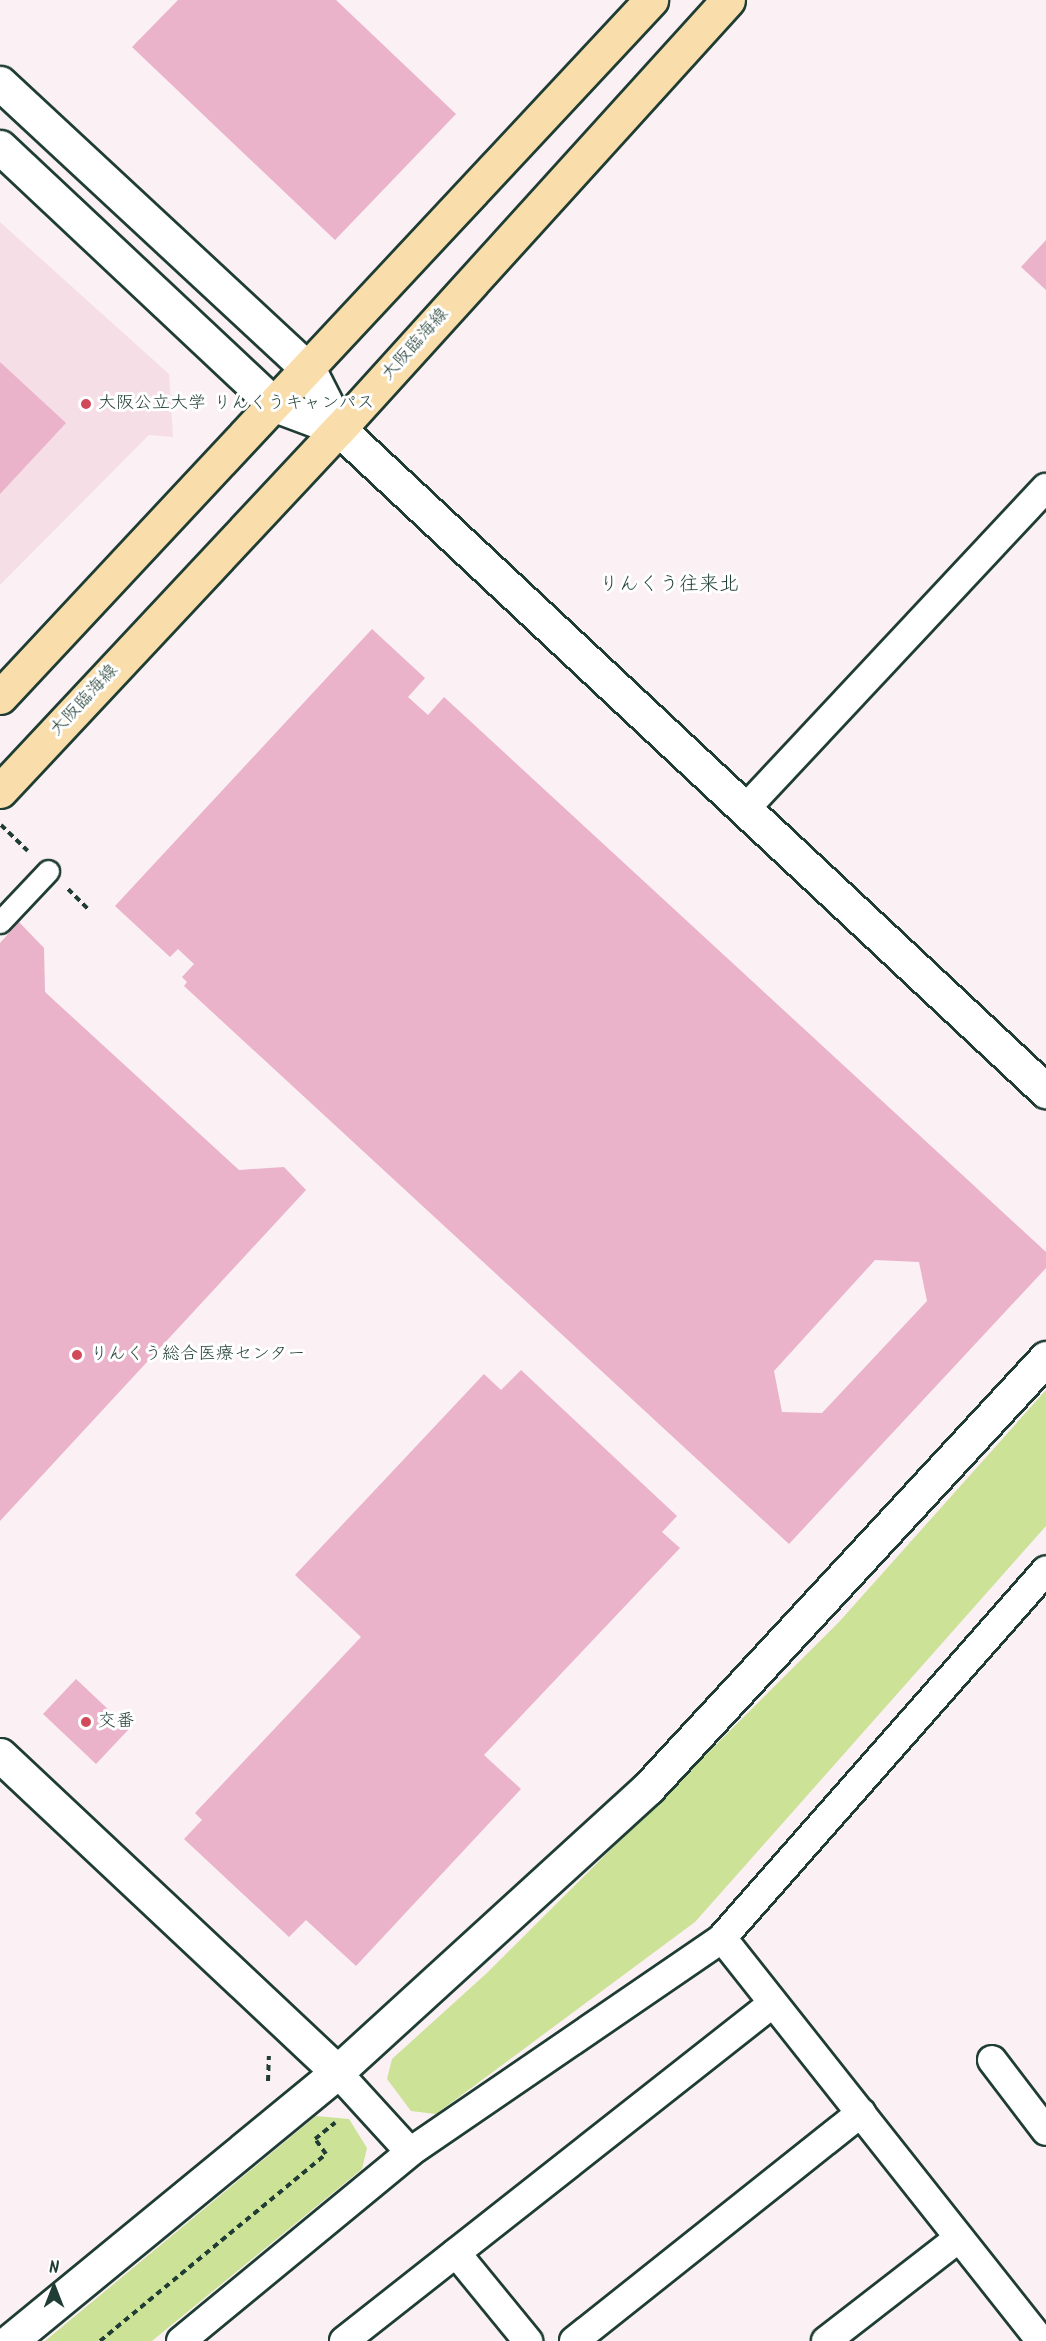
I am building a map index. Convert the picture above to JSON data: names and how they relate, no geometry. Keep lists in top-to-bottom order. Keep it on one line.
{"streets":{"main road":["大阪臨海線"]},"districts":["りんくう往来北"],"places":["大阪公立大学 りんくうキャンパス","りんくう総合医療センター","交番"],"north":"top"}
